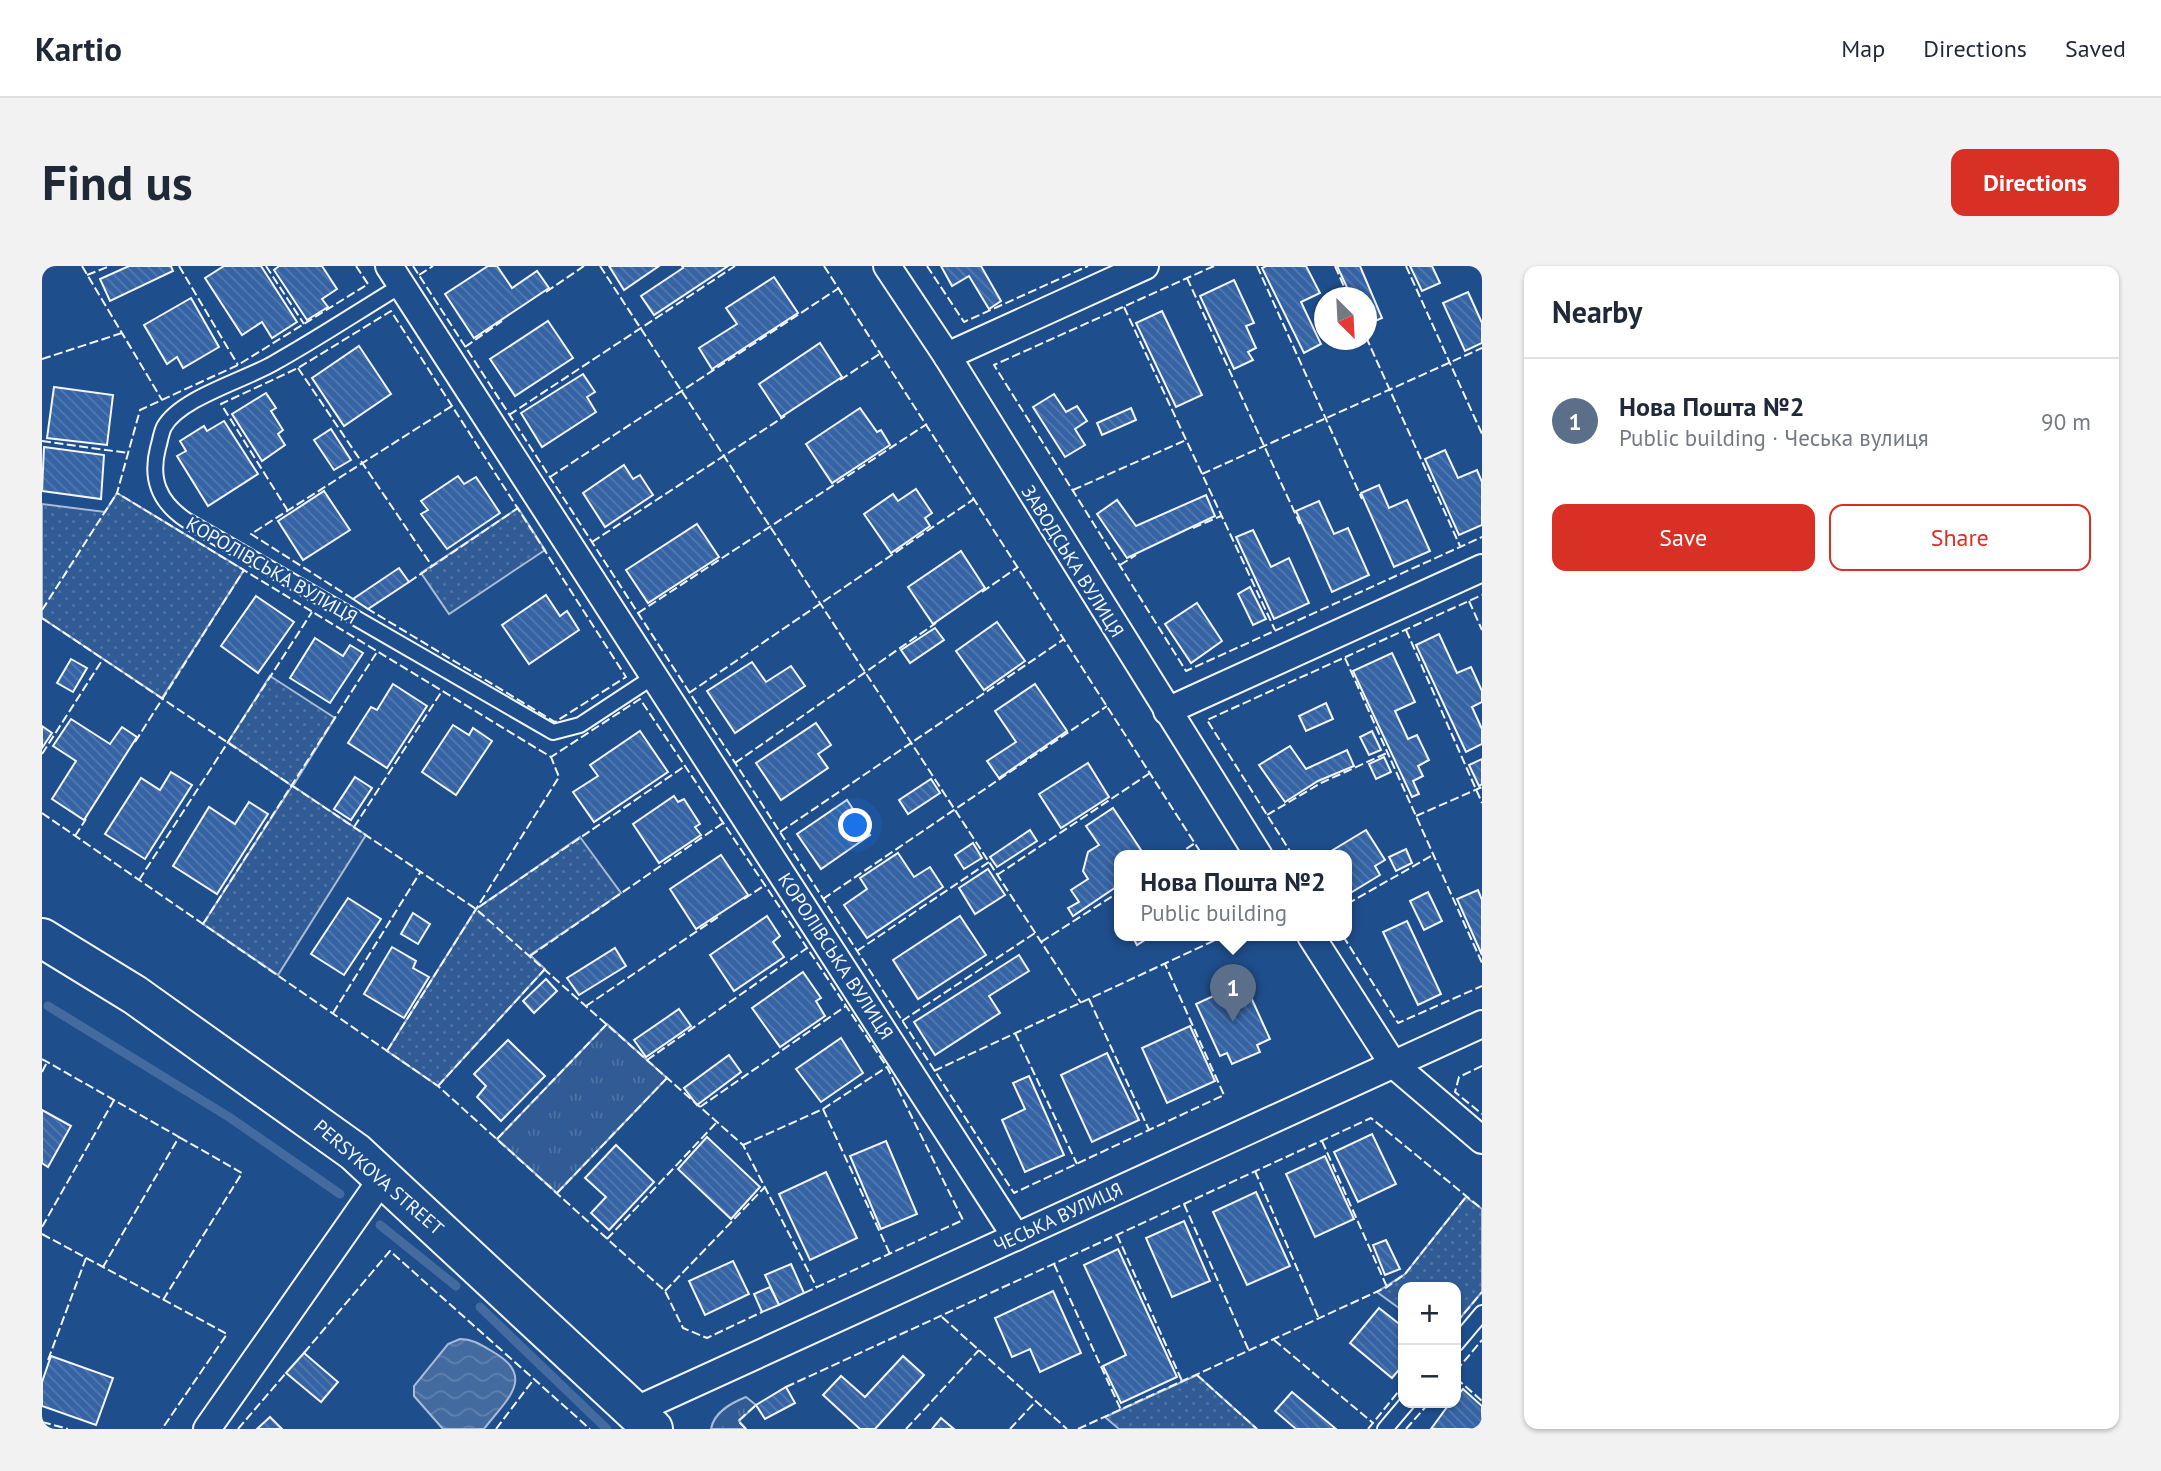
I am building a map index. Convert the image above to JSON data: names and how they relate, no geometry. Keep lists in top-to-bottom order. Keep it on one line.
{"streets":{"main road":["PERSYKOVA STREET"],"street":["ЗАВОДСЬКА ВУЛИЦЯ","КОРОЛІВСЬКА ВУЛИЦЯ","ЧЕСЬКА ВУЛИЦЯ"]},"crossings":[["КОРОЛІВСЬКА ВУЛИЦЯ","ЧЕСЬКА ВУЛИЦЯ"],["PERSYKOVA STREET","ЧЕСЬКА ВУЛИЦЯ"]],"north":"bottom right","page":{"header":"Kartio","nav":["Map","Directions","Saved"],"buttons":["Directions",["Save","Share"]],"title":"Find us","heading":"Nearby","list":[{"mark":"1","name":"Нова Пошта №2","note":"Public building · Чеська вулиця","value":"90 m"}],"popup":["Нова Пошта №2","Public building"],"pins":"1","map_buttons":["+","−"]}}
